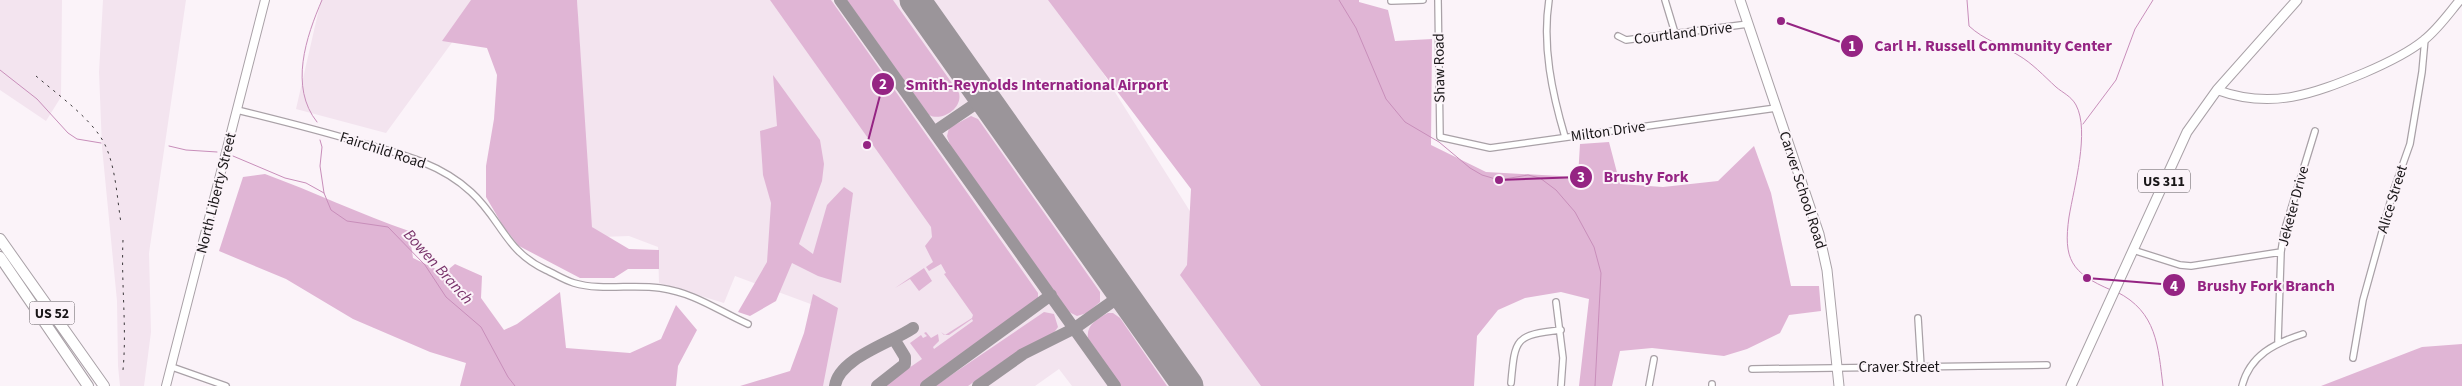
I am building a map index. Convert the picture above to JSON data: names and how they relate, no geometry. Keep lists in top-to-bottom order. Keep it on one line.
{"streets":{"highway":["US 52"],"main road":["US 311","Carver School Road","North Liberty Street"],"street":["Courtland Drive","Shaw Road","Milton Drive","Fairchild Road","Alice Street","Jeketer Drive","Craver Street"]},"crossings":[["Courtland Drive","Carver School Road"],["Shaw Road","Milton Drive"],["Milton Drive","Carver School Road"],["Fairchild Road","North Liberty Street"],["Carver School Road","Craver Street"]],"water":["Bowen Branch"],"places":["Carl H. Russell Community Center","Smith-Reynolds International Airport","Brushy Fork","Brushy Fork Branch"]}
